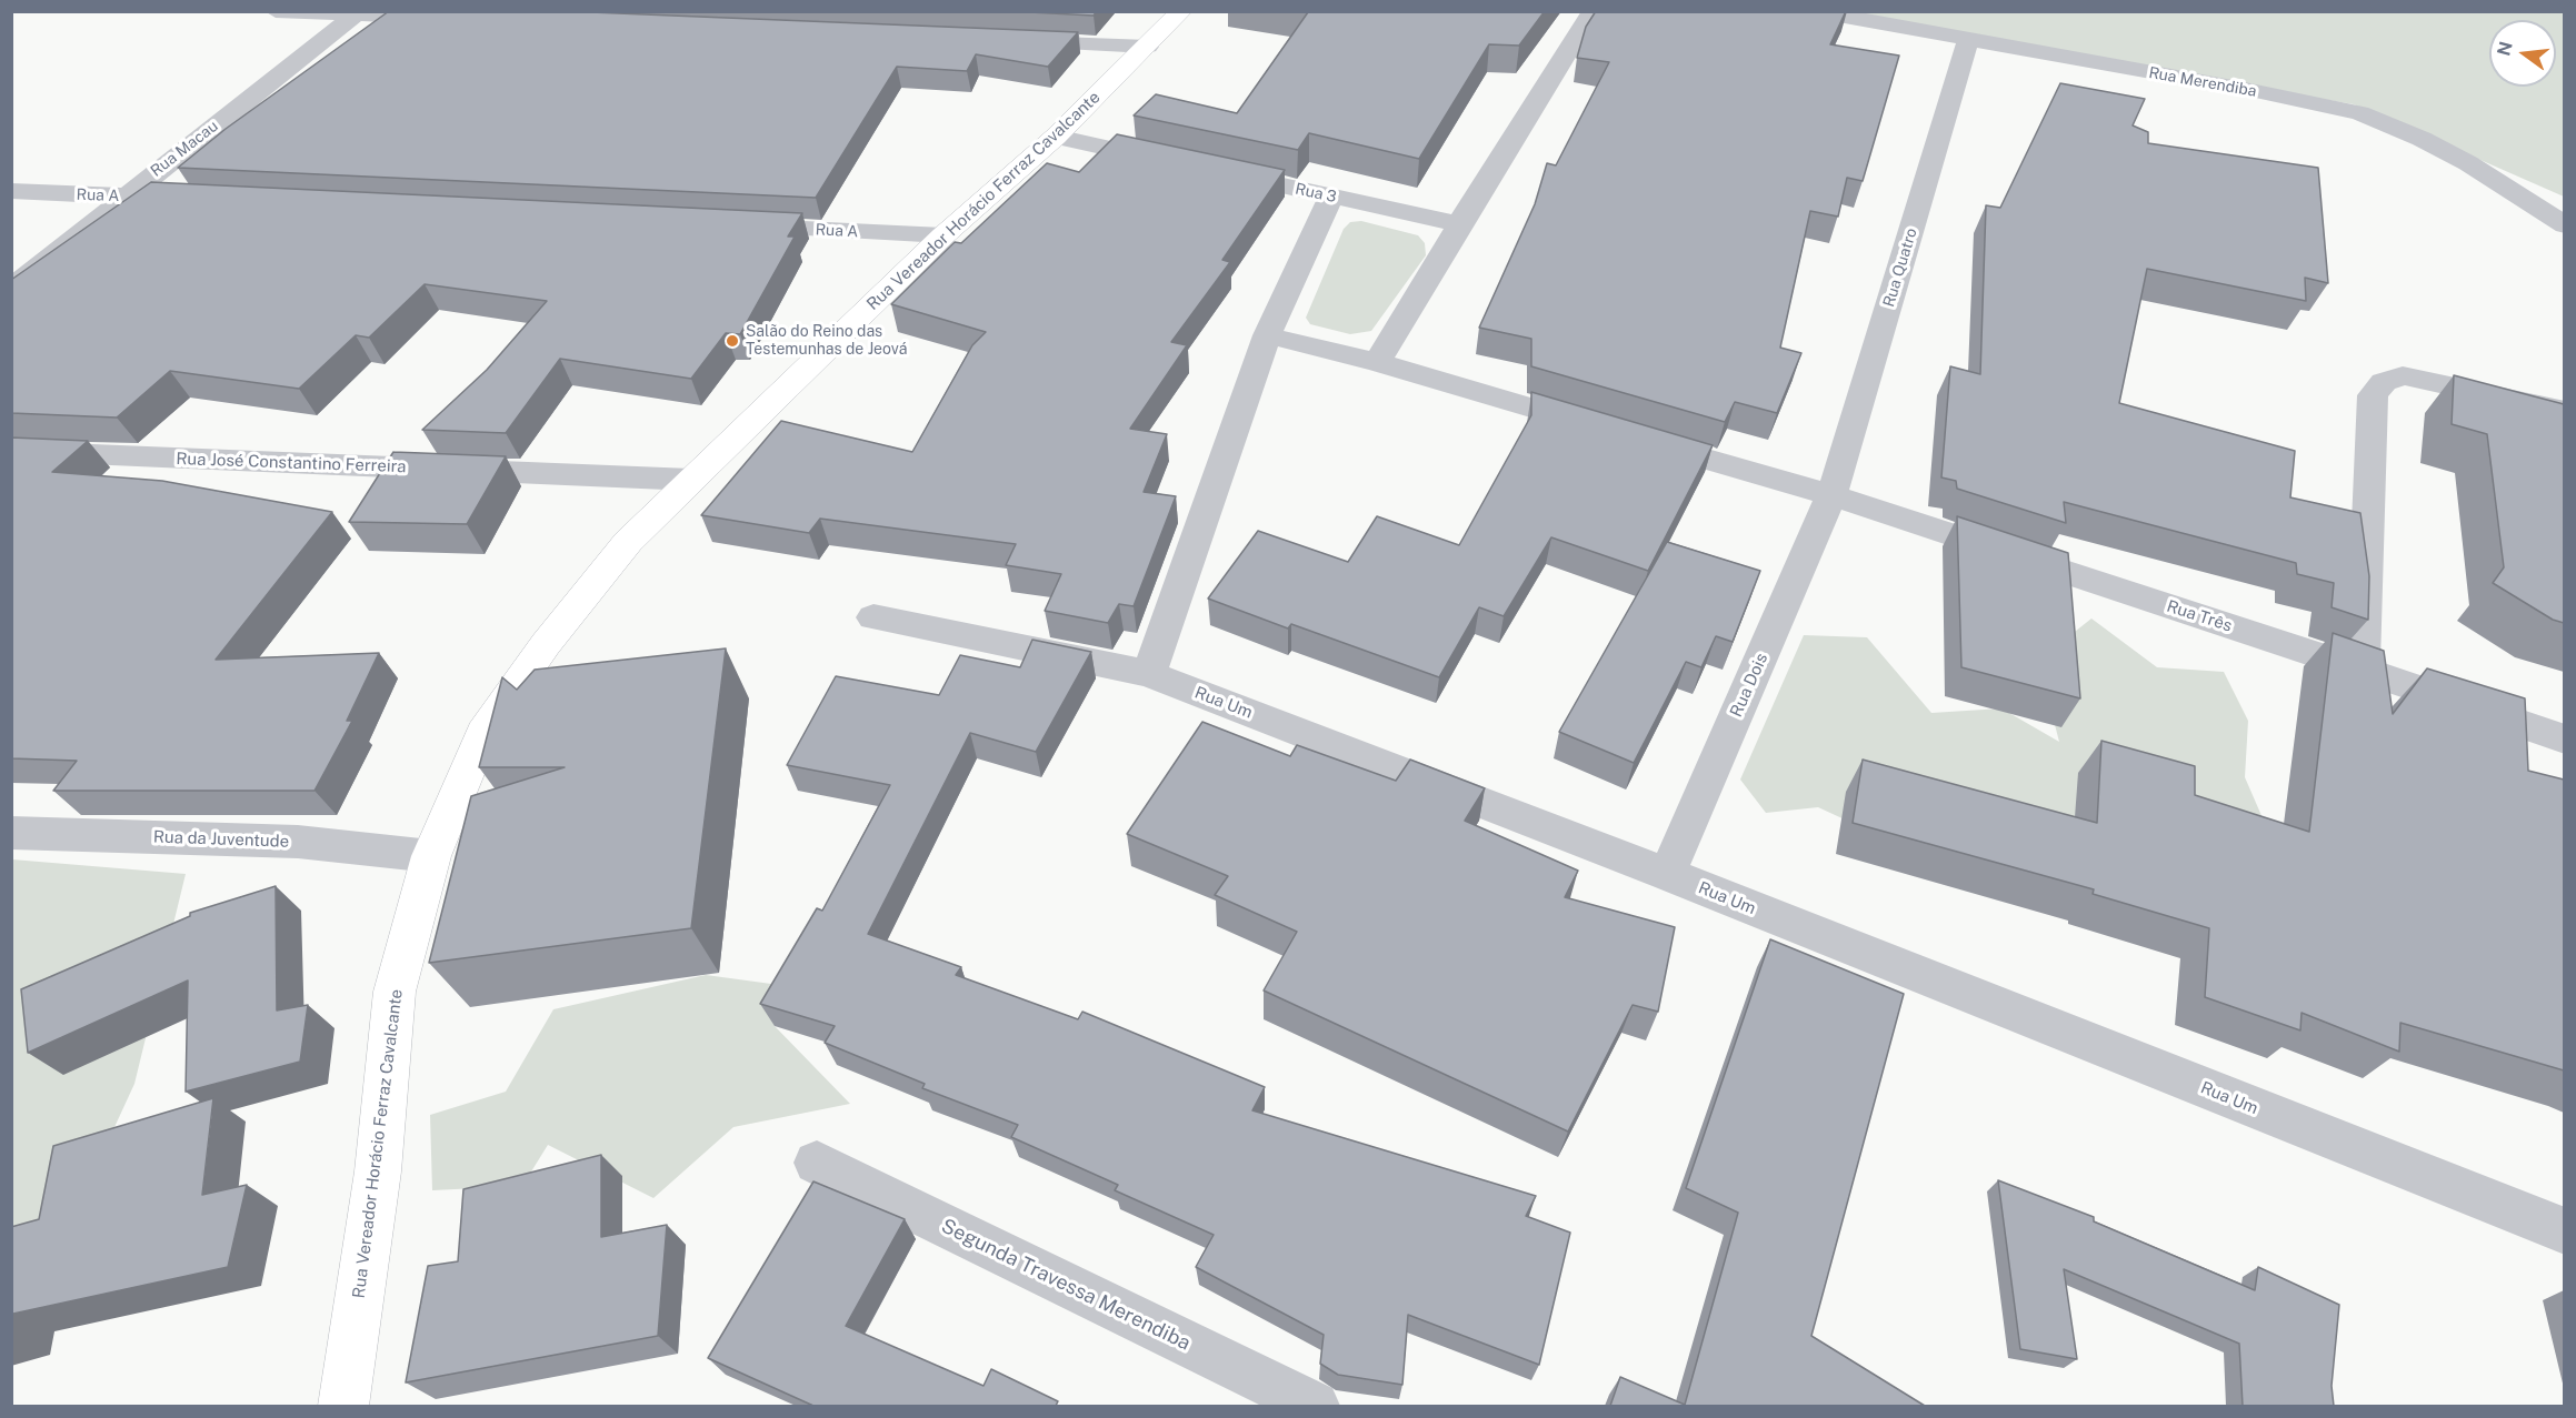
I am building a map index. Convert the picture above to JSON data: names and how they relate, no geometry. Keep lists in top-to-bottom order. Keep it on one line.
{"streets":{"main road":["Rua Vereador Horácio Ferraz Cavalcante"],"street":["Rua Merendiba","Rua Macau","Rua 3","Rua A","Rua Quatro","Rua José Constantino Ferreira","Rua Três","Rua Dois","Rua Um","Rua da Juventude","Segunda Travessa Merendiba"]},"crossings":[["Rua Merendiba","Rua Quatro"],["Rua Macau","Rua A"],["Rua A","Rua Vereador Horácio Ferraz Cavalcante"],["Rua Vereador Horácio Ferraz Cavalcante","Rua José Constantino Ferreira"],["Rua Vereador Horácio Ferraz Cavalcante","Rua da Juventude"],["Rua Quatro","Rua Três"],["Rua Quatro","Rua Dois"],["Rua Três","Rua Dois"],["Rua Dois","Rua Um"]],"places":["Salão do Reino das Testemunhas de Jeová"],"north":"left"}
